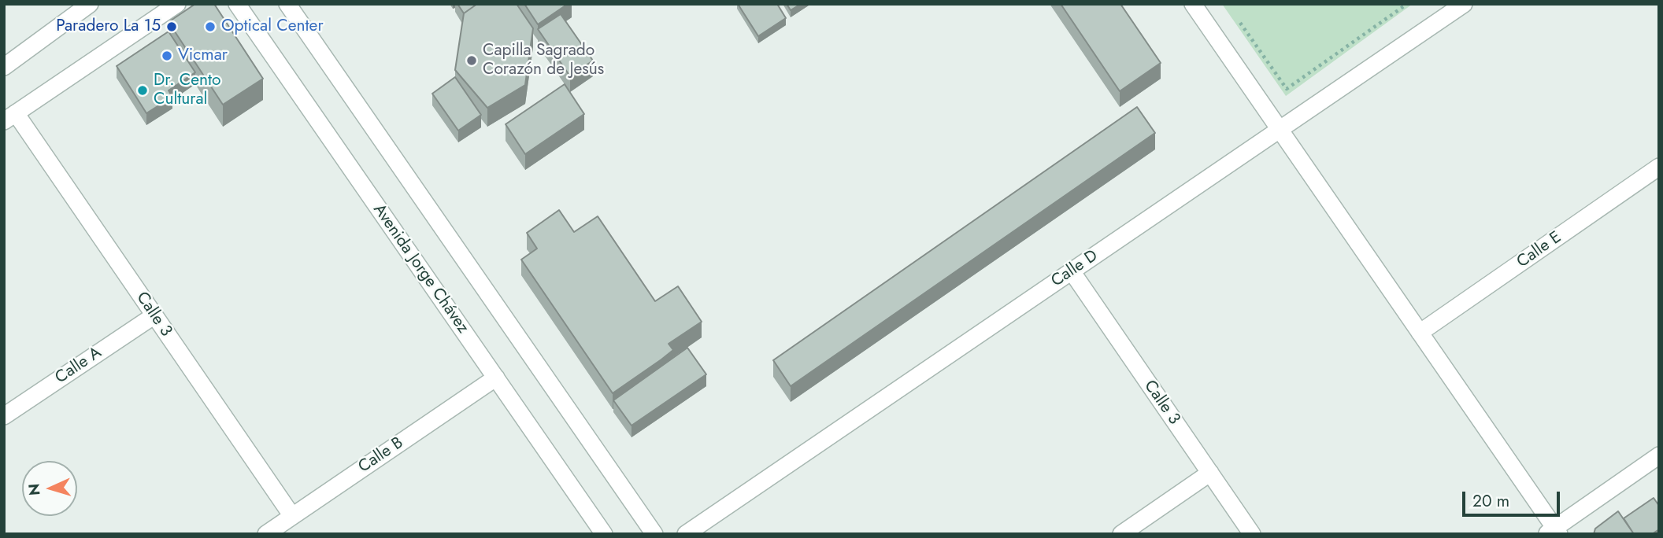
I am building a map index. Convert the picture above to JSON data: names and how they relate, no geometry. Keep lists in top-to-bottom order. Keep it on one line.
{"streets":{"street":["Calle E","Avenida Jorge Chávez","Calle D","Calle 3","Calle A","Calle B"]},"crossings":[["Avenida Jorge Chávez","Calle B"],["Calle D","Calle 3"],["Calle 3","Calle A"],["Calle 3","Calle B"]],"places":["Paradero La 15","Optical Center","Vicmar","Capilla Sagrado Corazón de Jesús","Dr. Cento Cultural"],"scale_bar":"20 m","north":"left"}
